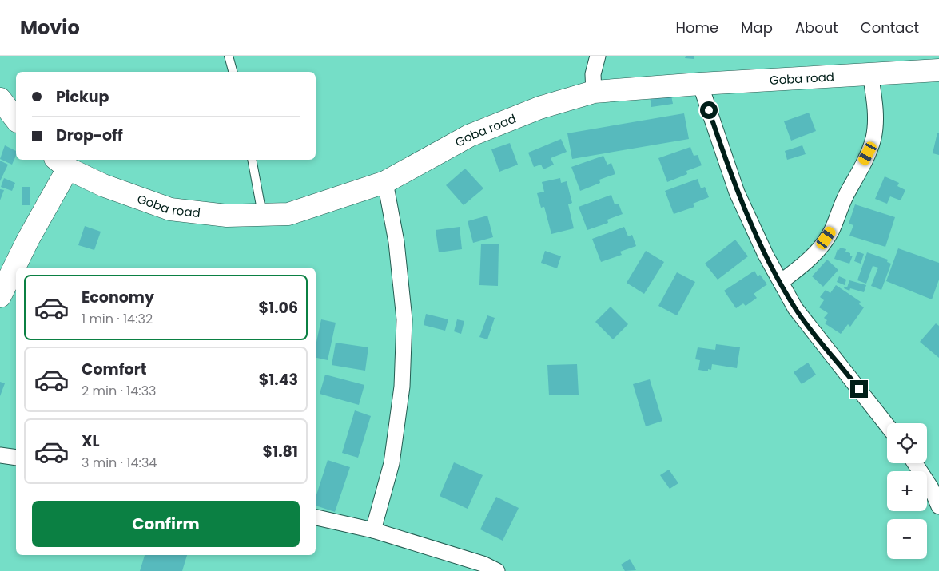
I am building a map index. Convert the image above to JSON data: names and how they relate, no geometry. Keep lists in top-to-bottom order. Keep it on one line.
{"streets":{"street":["Goba road"]},"page":{"header":"Movio","nav":["Home","Map","About","Contact"],"banner":["Pickup","Drop-off"],"list":[{"name":"Economy","note":"1 min · 14:32","value":"$1.06"},{"name":"Comfort","note":"2 min · 14:33","value":"$1.43"},{"name":"XL","note":"3 min · 14:34","value":"$1.81"}],"map_buttons":["+","−"],"buttons":"Confirm"}}
